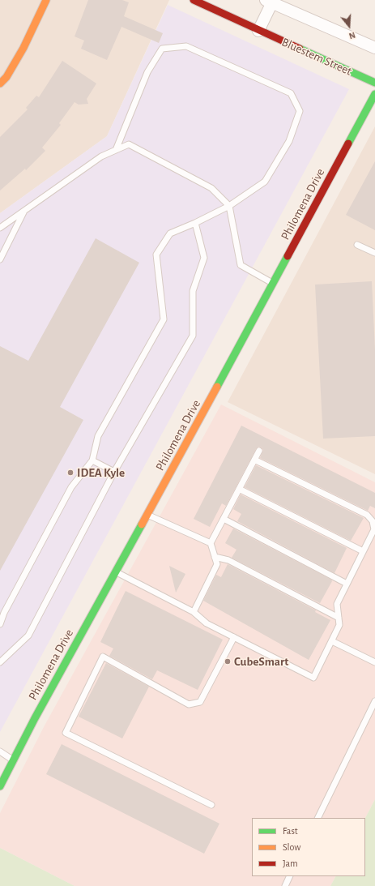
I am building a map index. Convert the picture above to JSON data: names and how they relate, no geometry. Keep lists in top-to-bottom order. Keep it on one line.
{"streets":{"street":["Bluestem Street","Philomena Drive"]},"places":["IDEA Kyle","CubeSmart"],"legend":["Fast","Slow","Jam"],"north":"bottom"}
